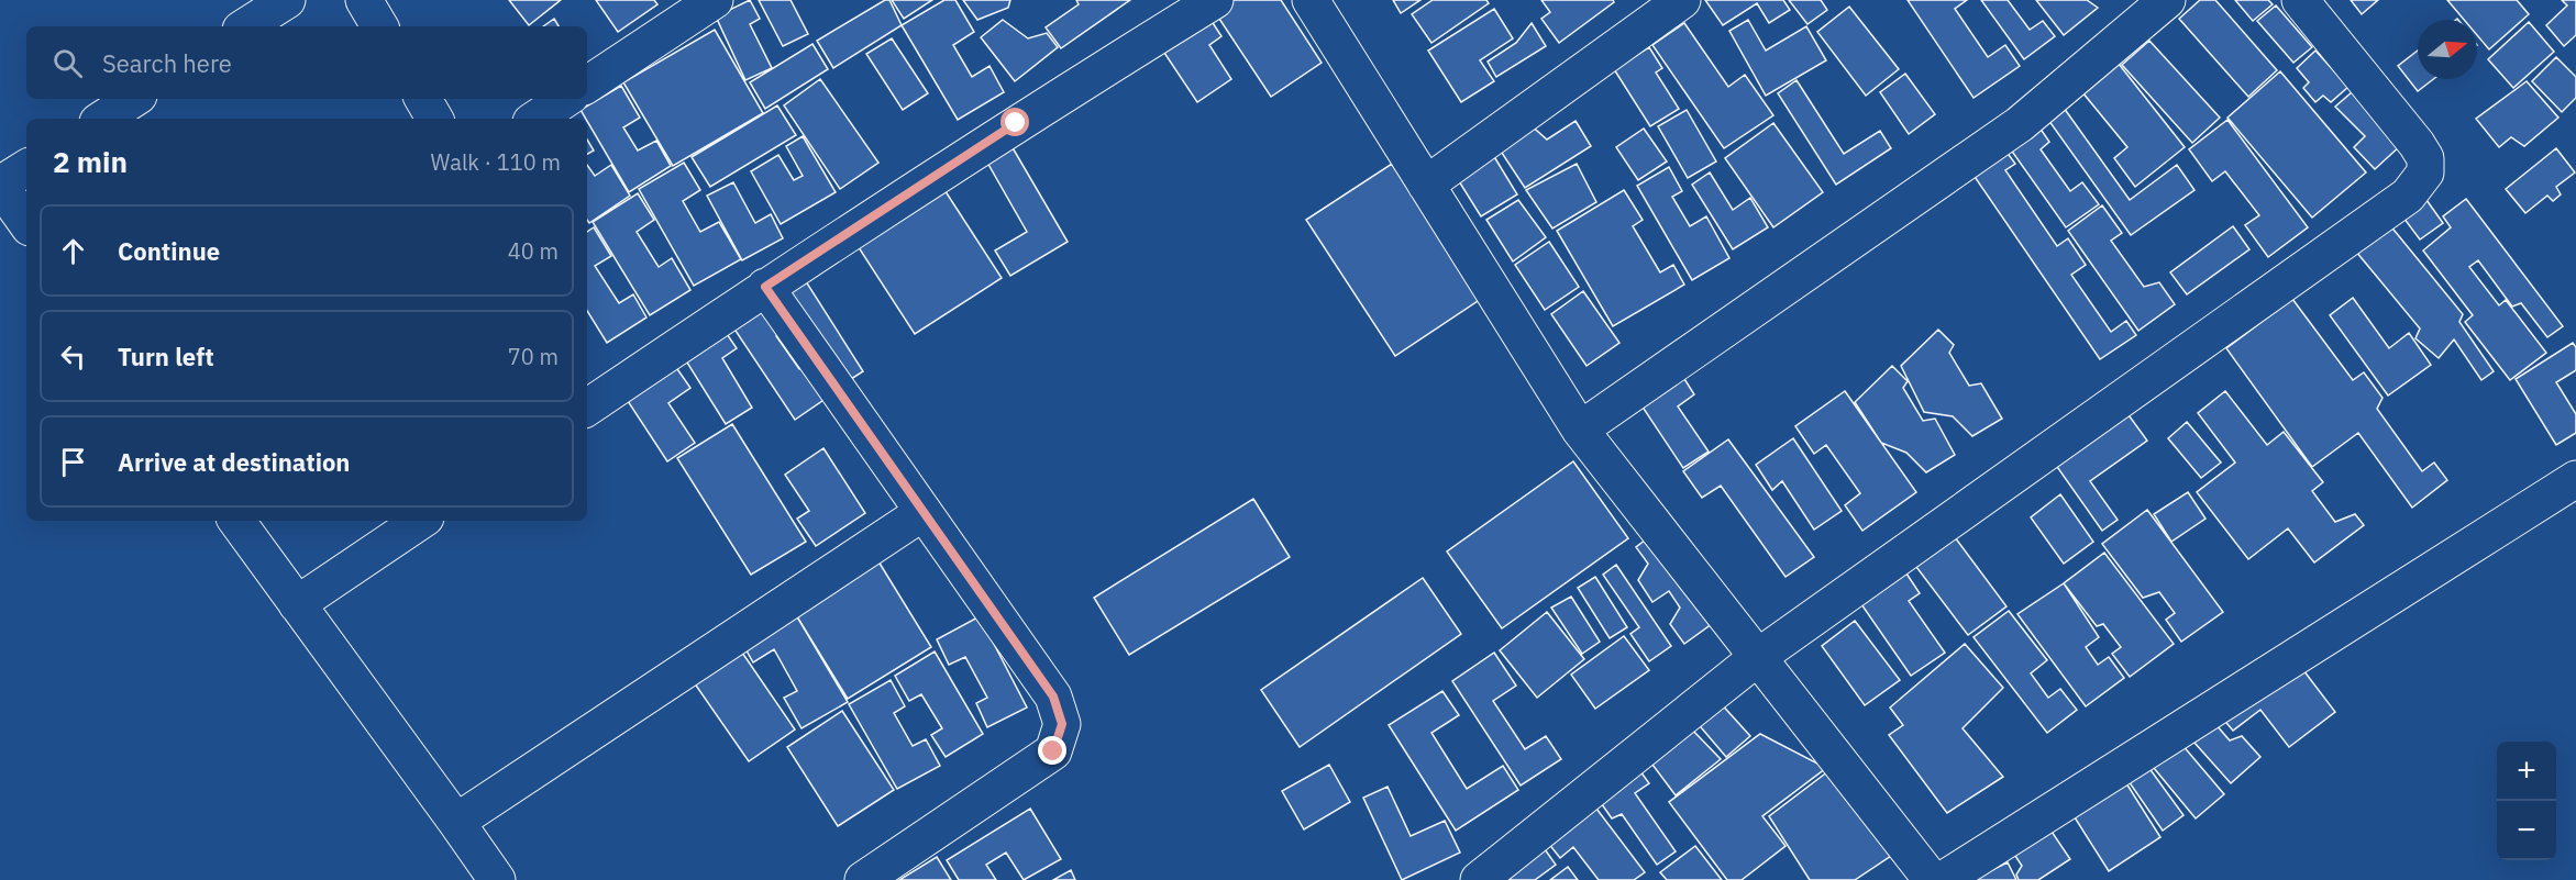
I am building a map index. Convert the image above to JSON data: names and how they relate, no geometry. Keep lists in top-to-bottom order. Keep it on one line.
{"north":"right","page":{"search":"Search here","heading":["2 min","Walk · 110 m"],"list":[["Continue","40 m"],["Turn left","70 m"],"Arrive at destination"],"map_buttons":["+","−"]}}
